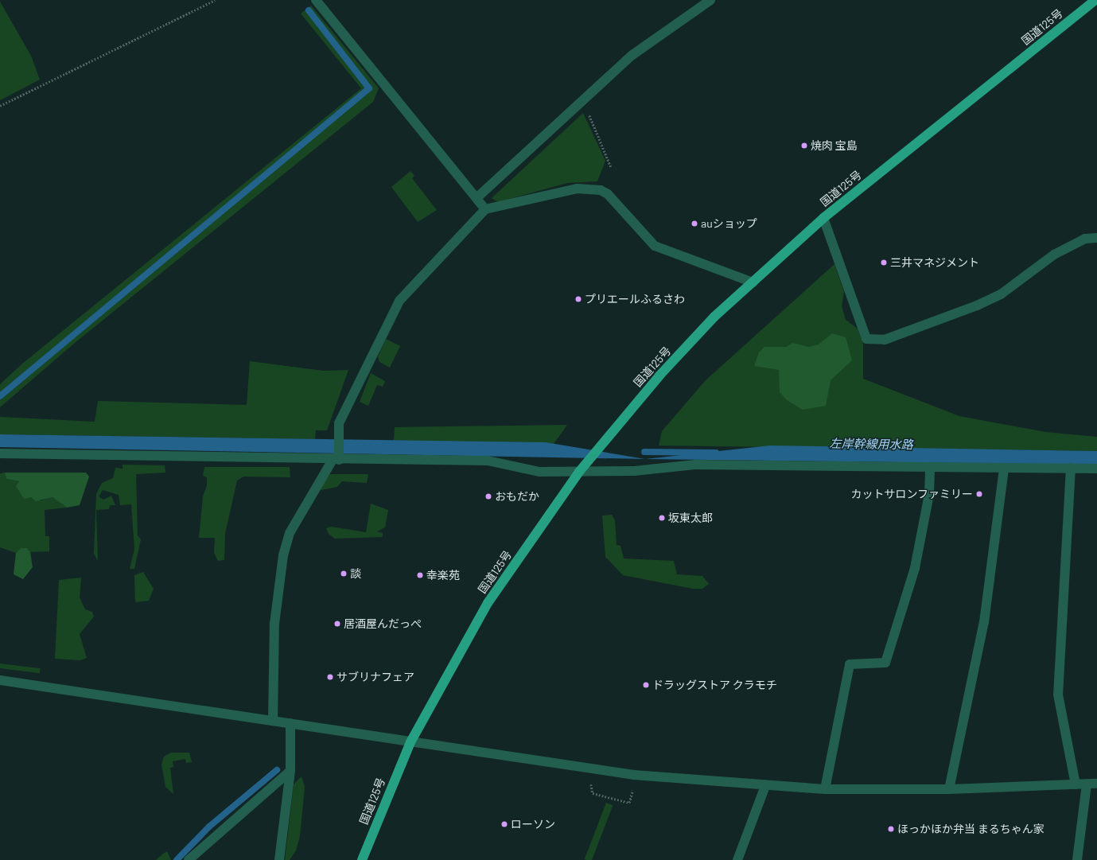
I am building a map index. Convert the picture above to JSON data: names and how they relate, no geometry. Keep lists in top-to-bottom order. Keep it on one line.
{"streets":{"highway":["国道125号"]},"water":["左岸幹線用水路"],"places":["焼肉 宝島","auショップ","三井マネジメント","プリエールふるさわ","カットサロンファミリー","おもだか","坂東太郎","談","幸楽苑","居酒屋んだっぺ","サブリナフェア","ドラッグストア クラモチ","ローソン","ほっかほか弁当 まるちゃん家"]}
